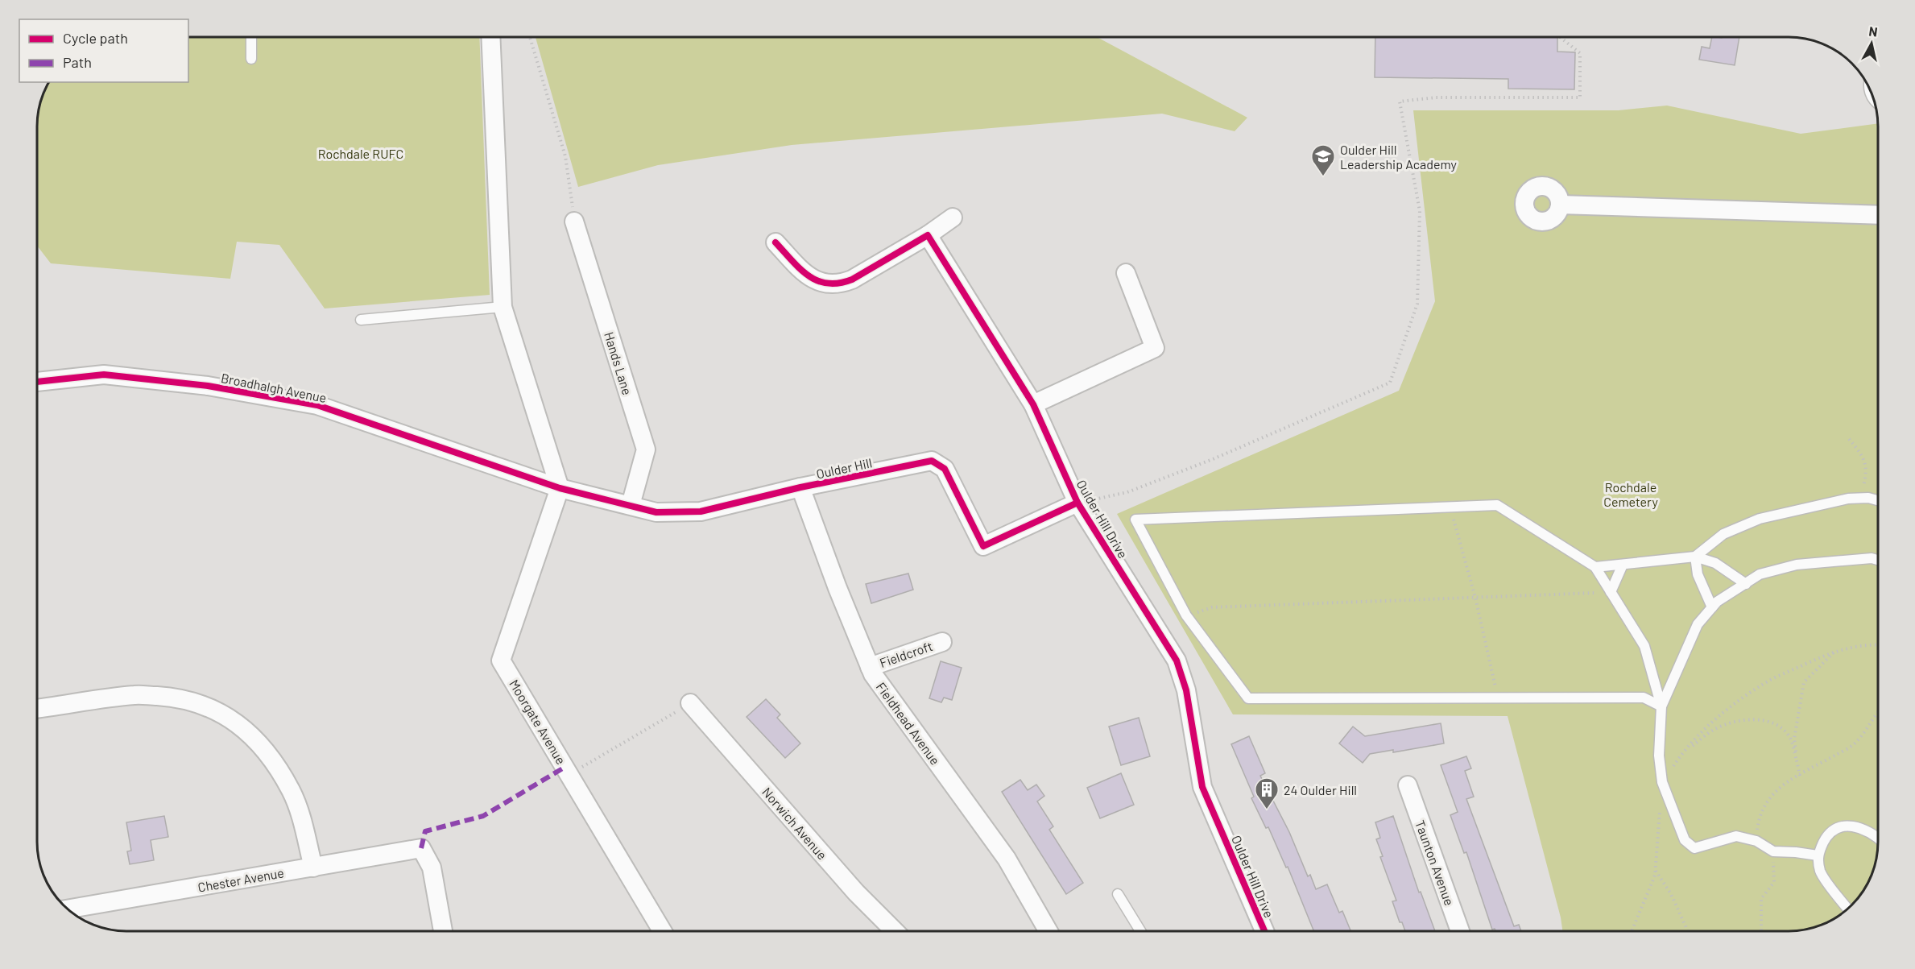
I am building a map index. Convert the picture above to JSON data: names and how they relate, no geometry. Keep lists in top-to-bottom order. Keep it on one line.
{"streets":{"street":["Hands Lane","Broadhalgh Avenue","Oulder Hill","Oulder Hill Drive","Fieldcroft","Moorgate Avenue","Fieldhead Avenue","Norwich Avenue","Taunton Avenue","Chester Avenue"]},"crossings":[["Hands Lane","Oulder Hill"],["Broadhalgh Avenue","Oulder Hill"],["Broadhalgh Avenue","Moorgate Avenue"],["Oulder Hill","Oulder Hill Drive"],["Oulder Hill","Moorgate Avenue"],["Oulder Hill","Fieldhead Avenue"],["Fieldcroft","Fieldhead Avenue"]],"parks":["Rochdale RUFC","Rochdale Cemetery"],"places":{"school or university":["Oulder Hill Leadership Academy"],"building":["24 Oulder Hill"]},"legend":["Cycle path","Path"],"north":"top"}
